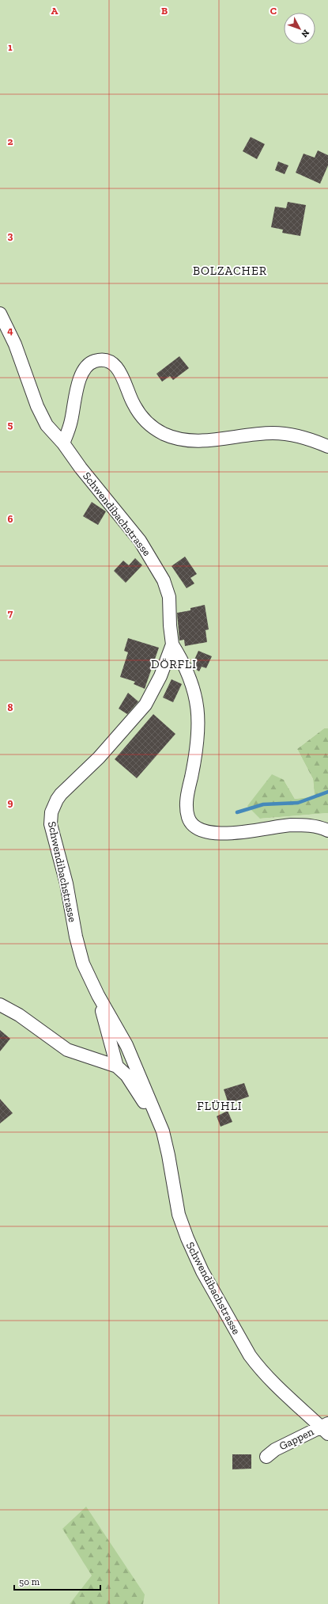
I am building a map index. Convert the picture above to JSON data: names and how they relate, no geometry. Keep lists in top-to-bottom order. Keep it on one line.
{"streets":{"street":["Schwendibachstrasse","Gappen"]},"crossings":[["Schwendibachstrasse","Gappen"]],"districts":["BOLZACHER","DÖRFLI","FLÜHLI"],"scale_bar":"50 m","north":"bottom right","grid":{"columns":["A","B","C"],"rows":["1","2","3","4","5","6","7","8","9"]}}
